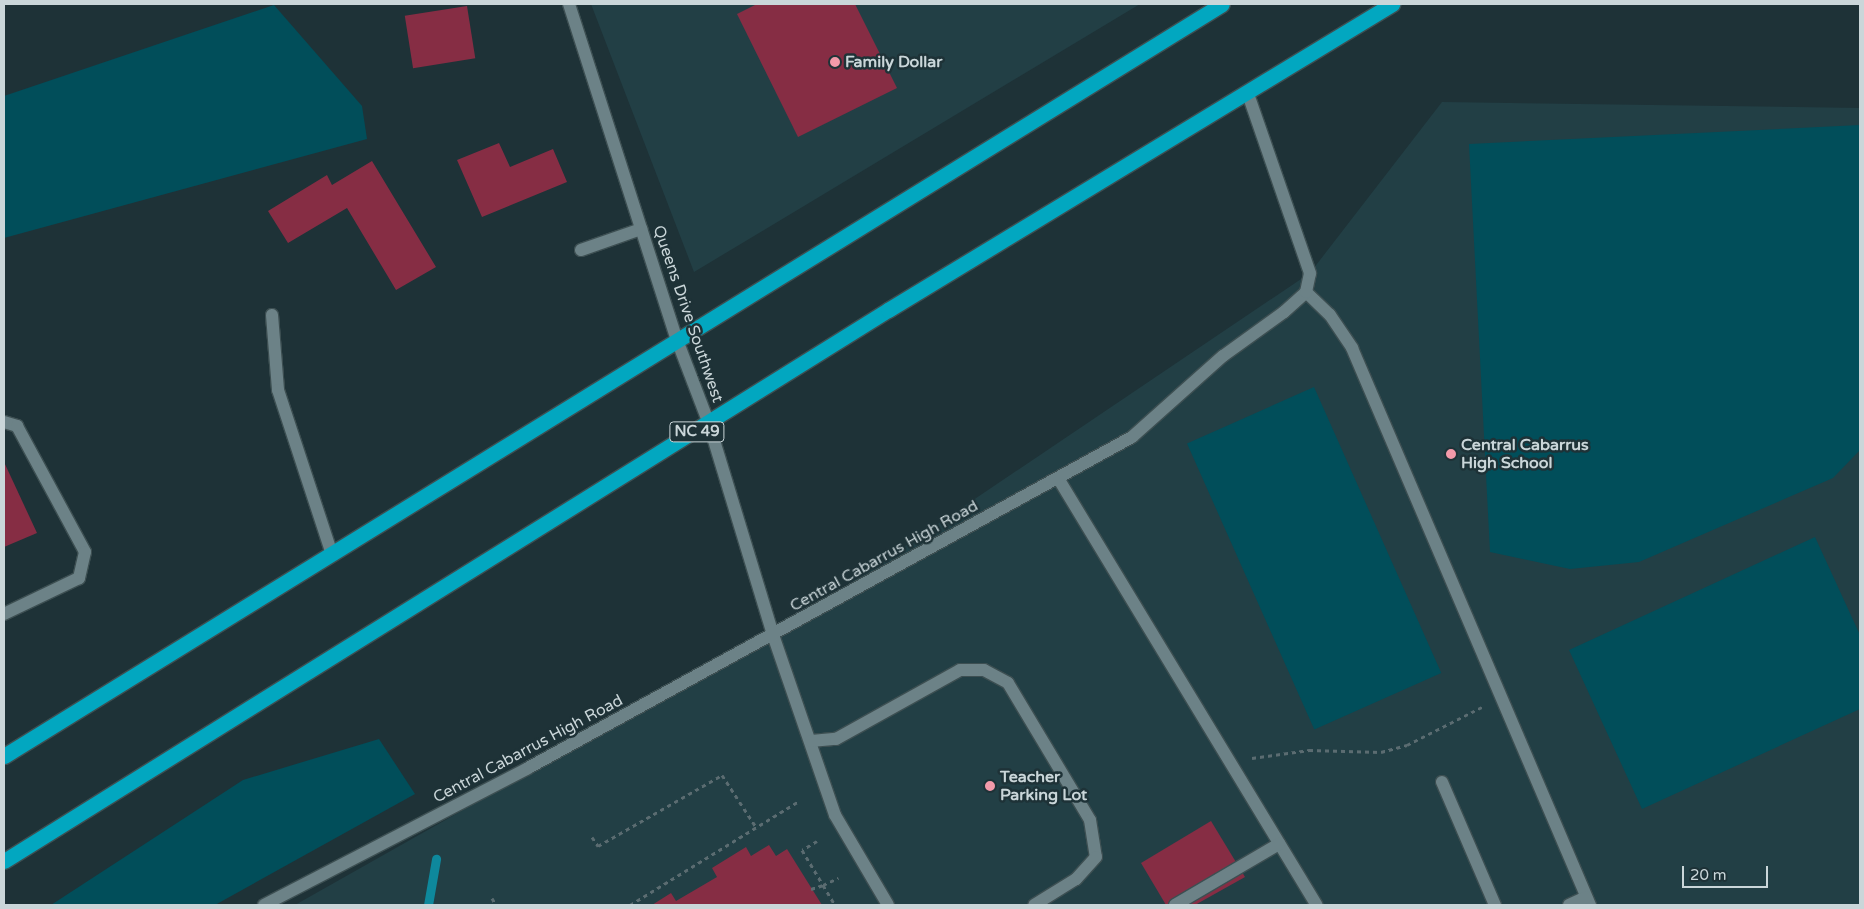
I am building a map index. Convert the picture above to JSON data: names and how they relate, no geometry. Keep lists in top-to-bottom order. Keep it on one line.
{"streets":{"highway":["NC 49"],"street":["Queens Drive Southwest","Central Cabarrus High Road"]},"crossings":[["Queens Drive Southwest","NC 49"],["Queens Drive Southwest","Central Cabarrus High Road"]],"places":["Family Dollar","Central Cabarrus High School","Teacher Parking Lot"],"scale_bar":"20 m"}
